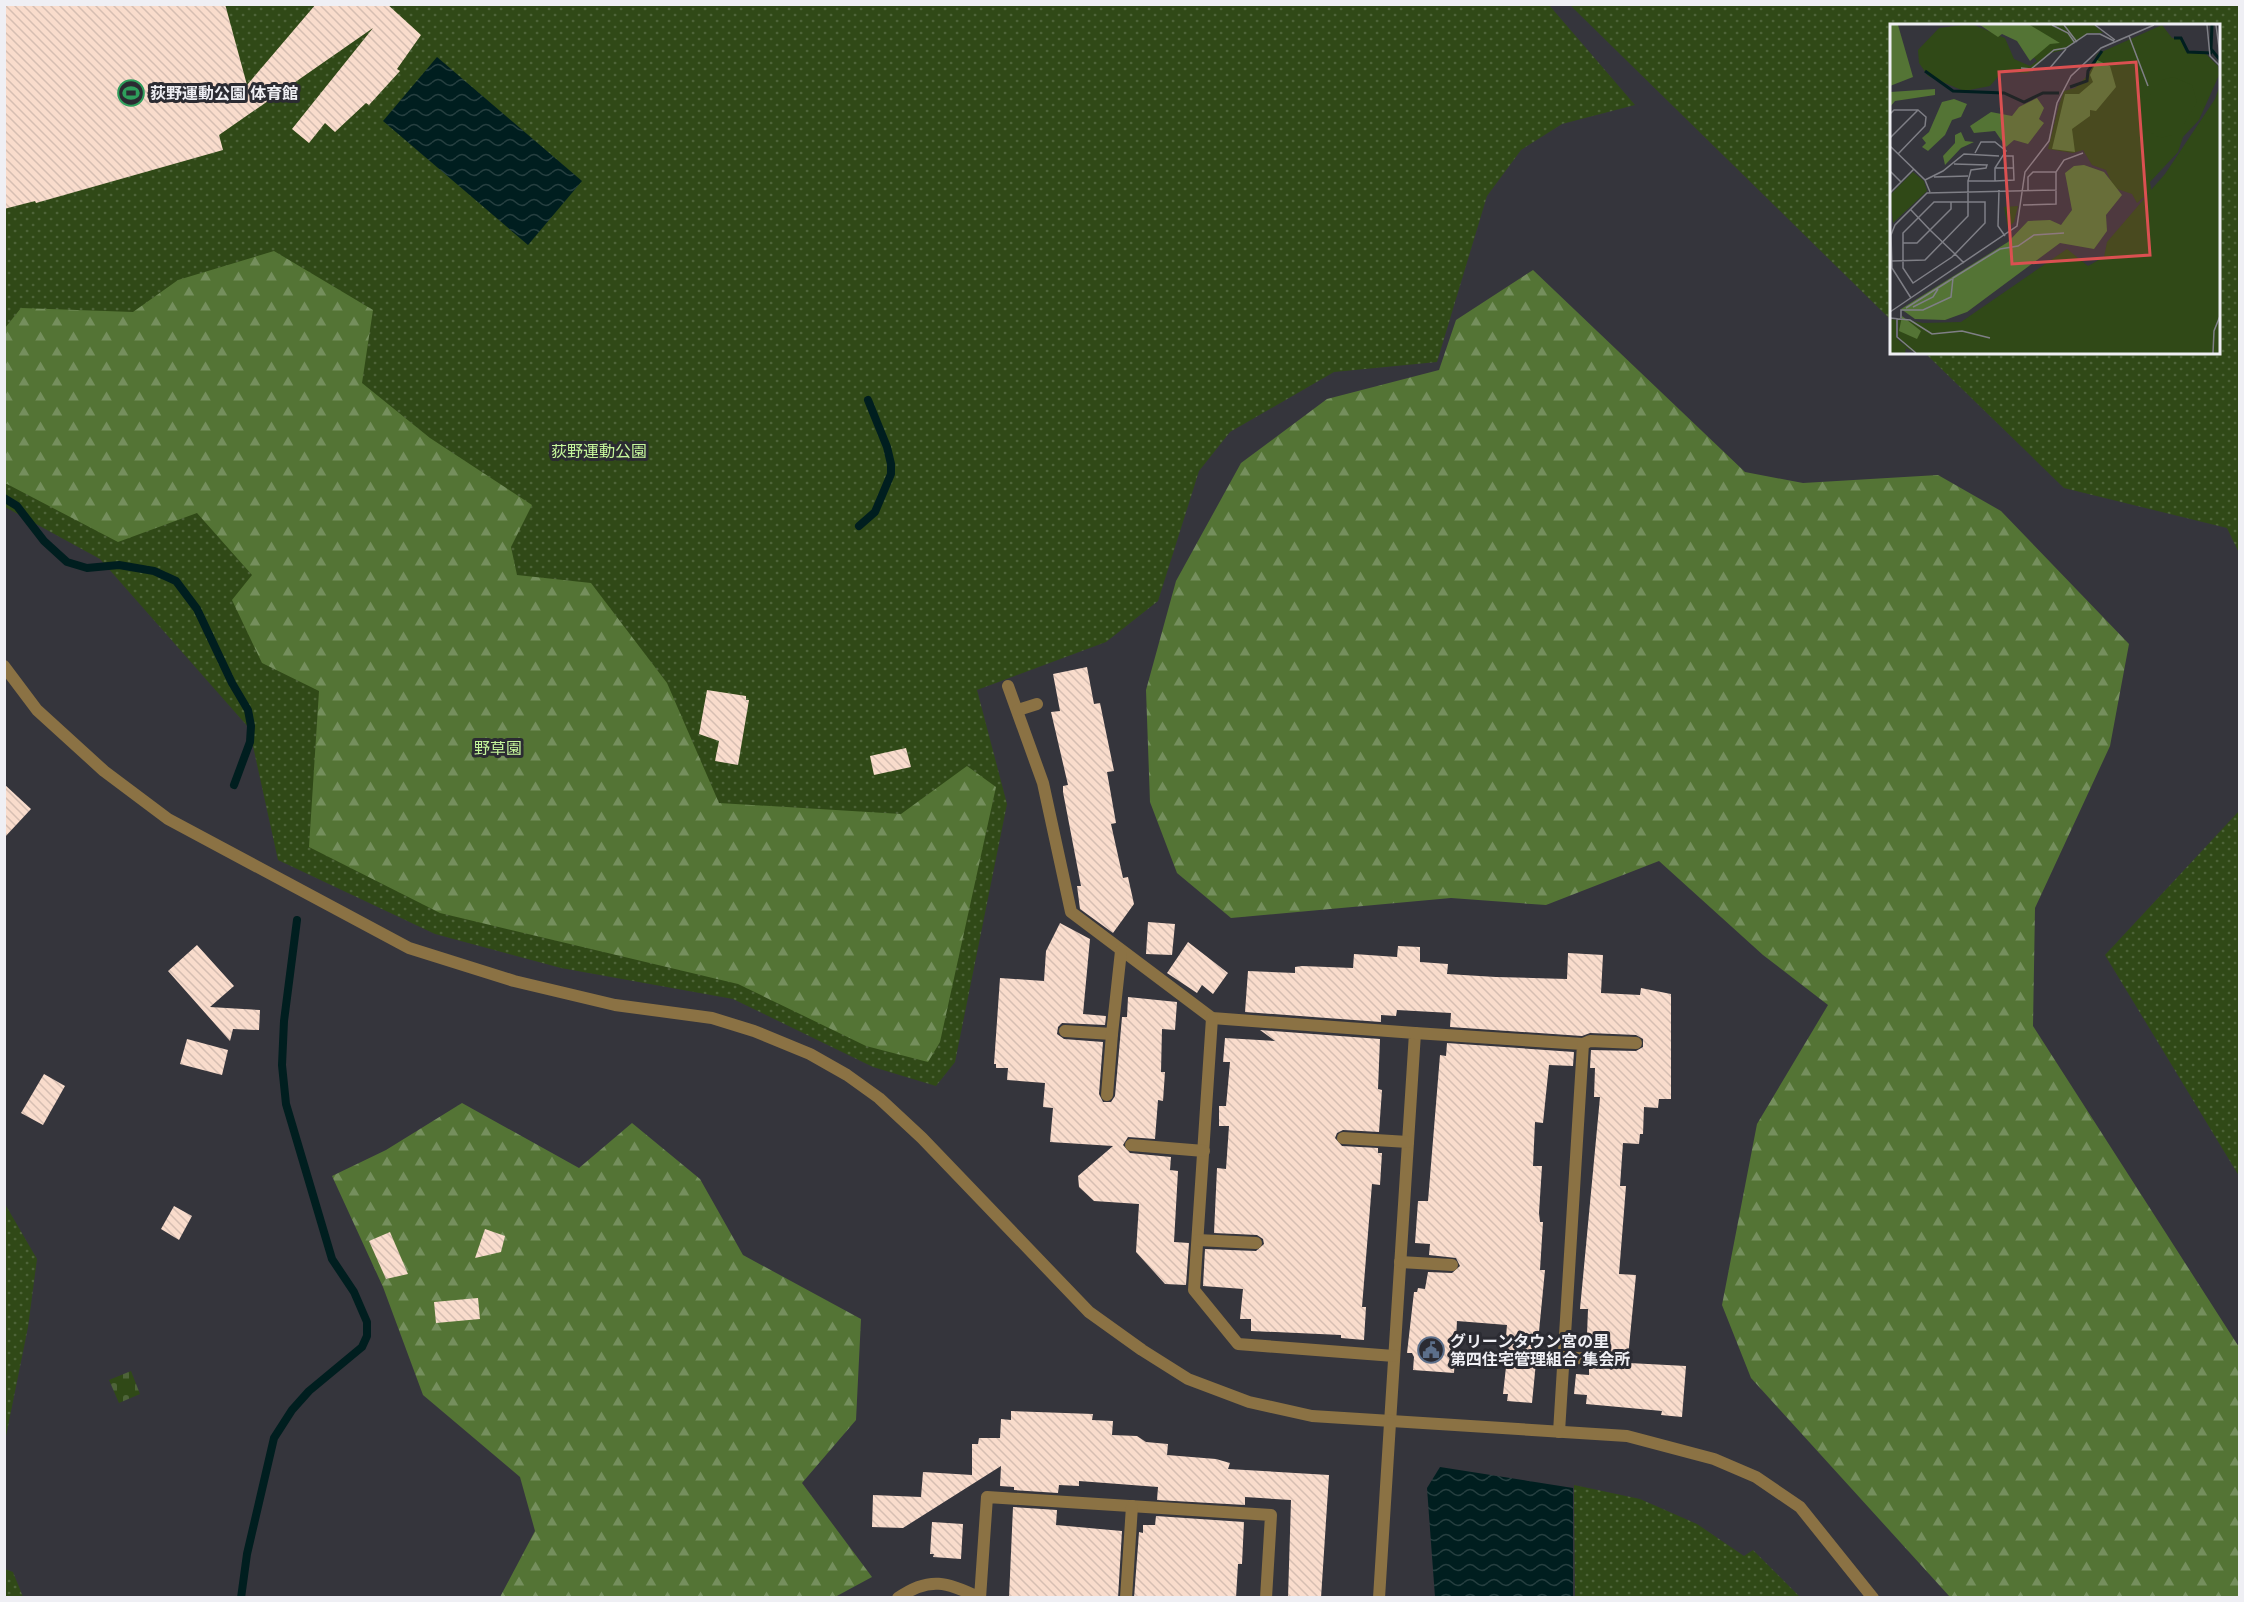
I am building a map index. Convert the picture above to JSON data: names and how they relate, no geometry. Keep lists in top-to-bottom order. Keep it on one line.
{"parks":["荻野運動公園","野草園"],"places":{"sports":["荻野運動公園 体育館"],"public building":["グリーンタウン宮の里 第四住宅管理組合 集会所"]}}
